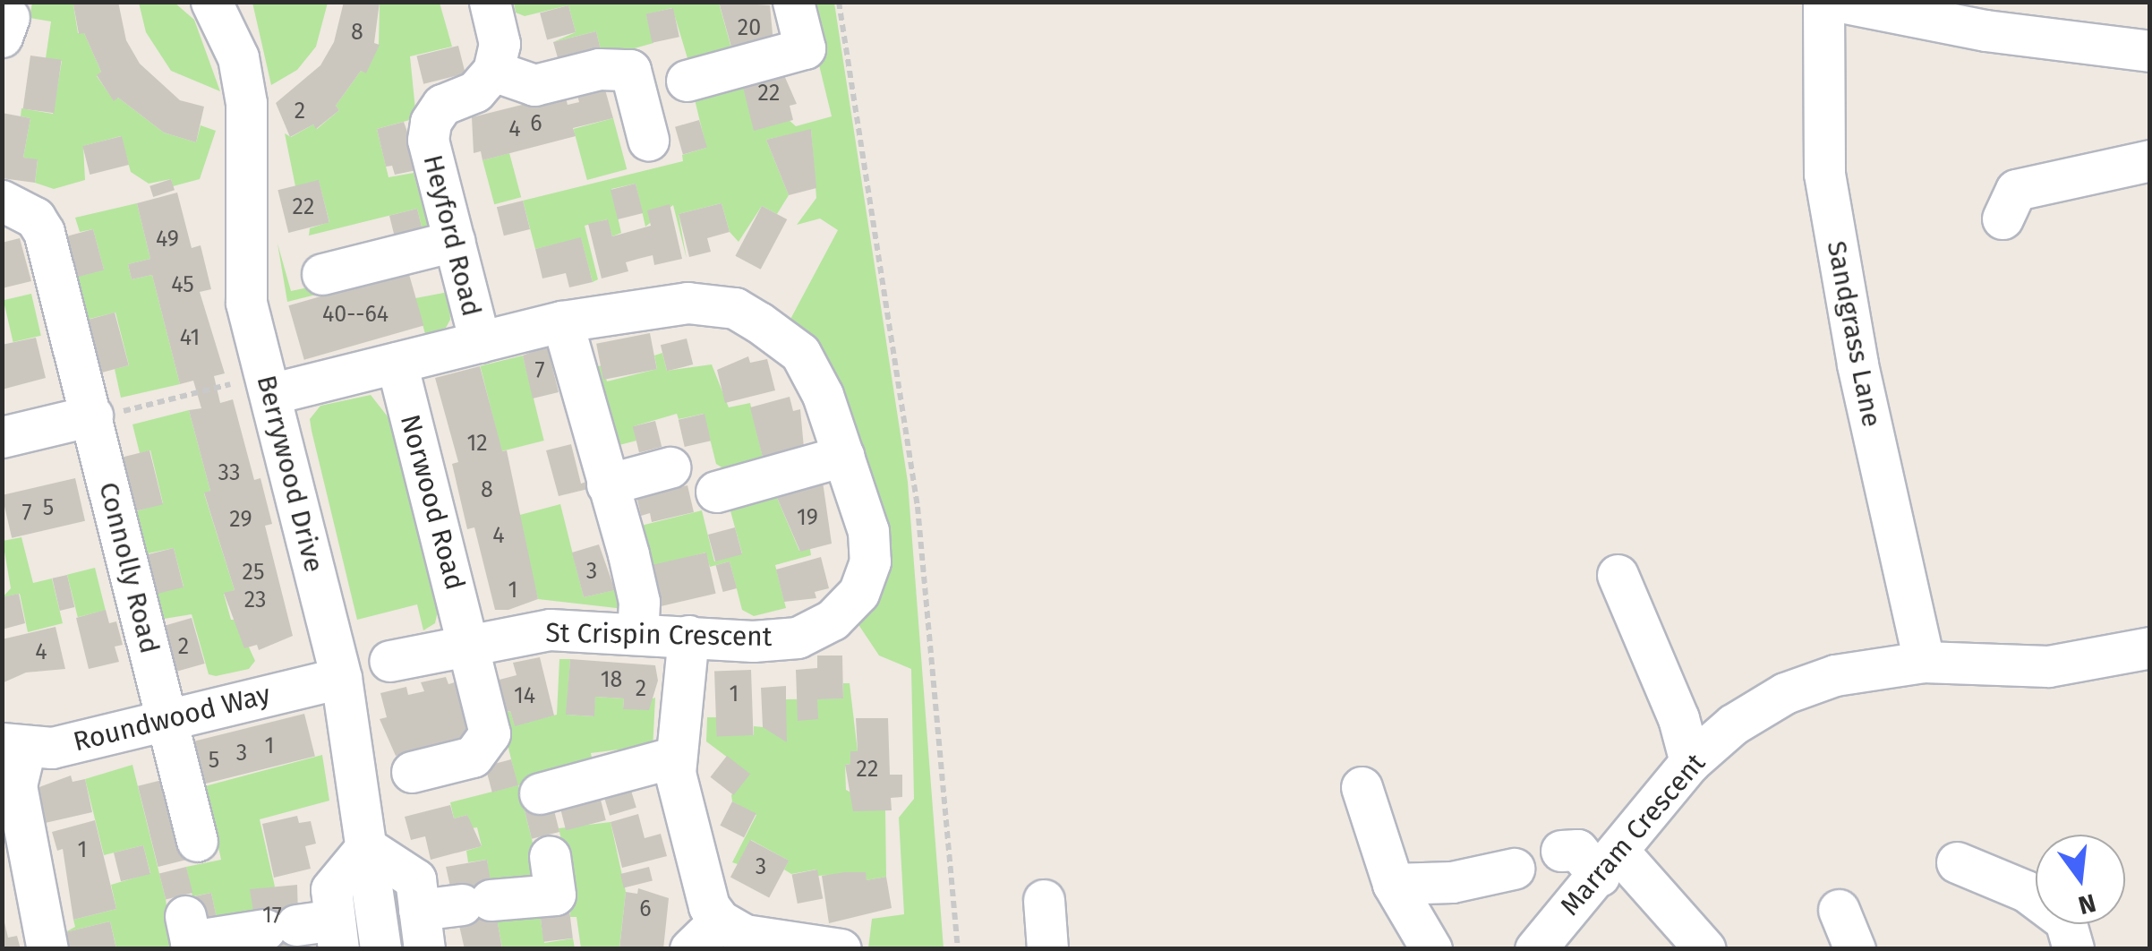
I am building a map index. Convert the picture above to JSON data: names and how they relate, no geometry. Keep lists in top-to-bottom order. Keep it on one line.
{"streets":{"street":["Heyford Road","Sandgrass Lane","Berrywood Drive","Norwood Road","Connolly Road","St Crispin Crescent","Roundwood Way","Marram Crescent"]},"crossings":[["Heyford Road","St Crispin Crescent"],["Sandgrass Lane","Marram Crescent"],["Berrywood Drive","St Crispin Crescent"],["Berrywood Drive","Roundwood Way"],["Norwood Road","St Crispin Crescent"],["Connolly Road","Roundwood Way"]],"house_numbers":["20","8","22","2","6","4","22","49","45","40--64","41","7","12","33","8","5","7","19","29","4","3","25","1","23","2","4","18","2","1","14","1","3","5","22","1","3","6","17"],"north":"bottom"}
